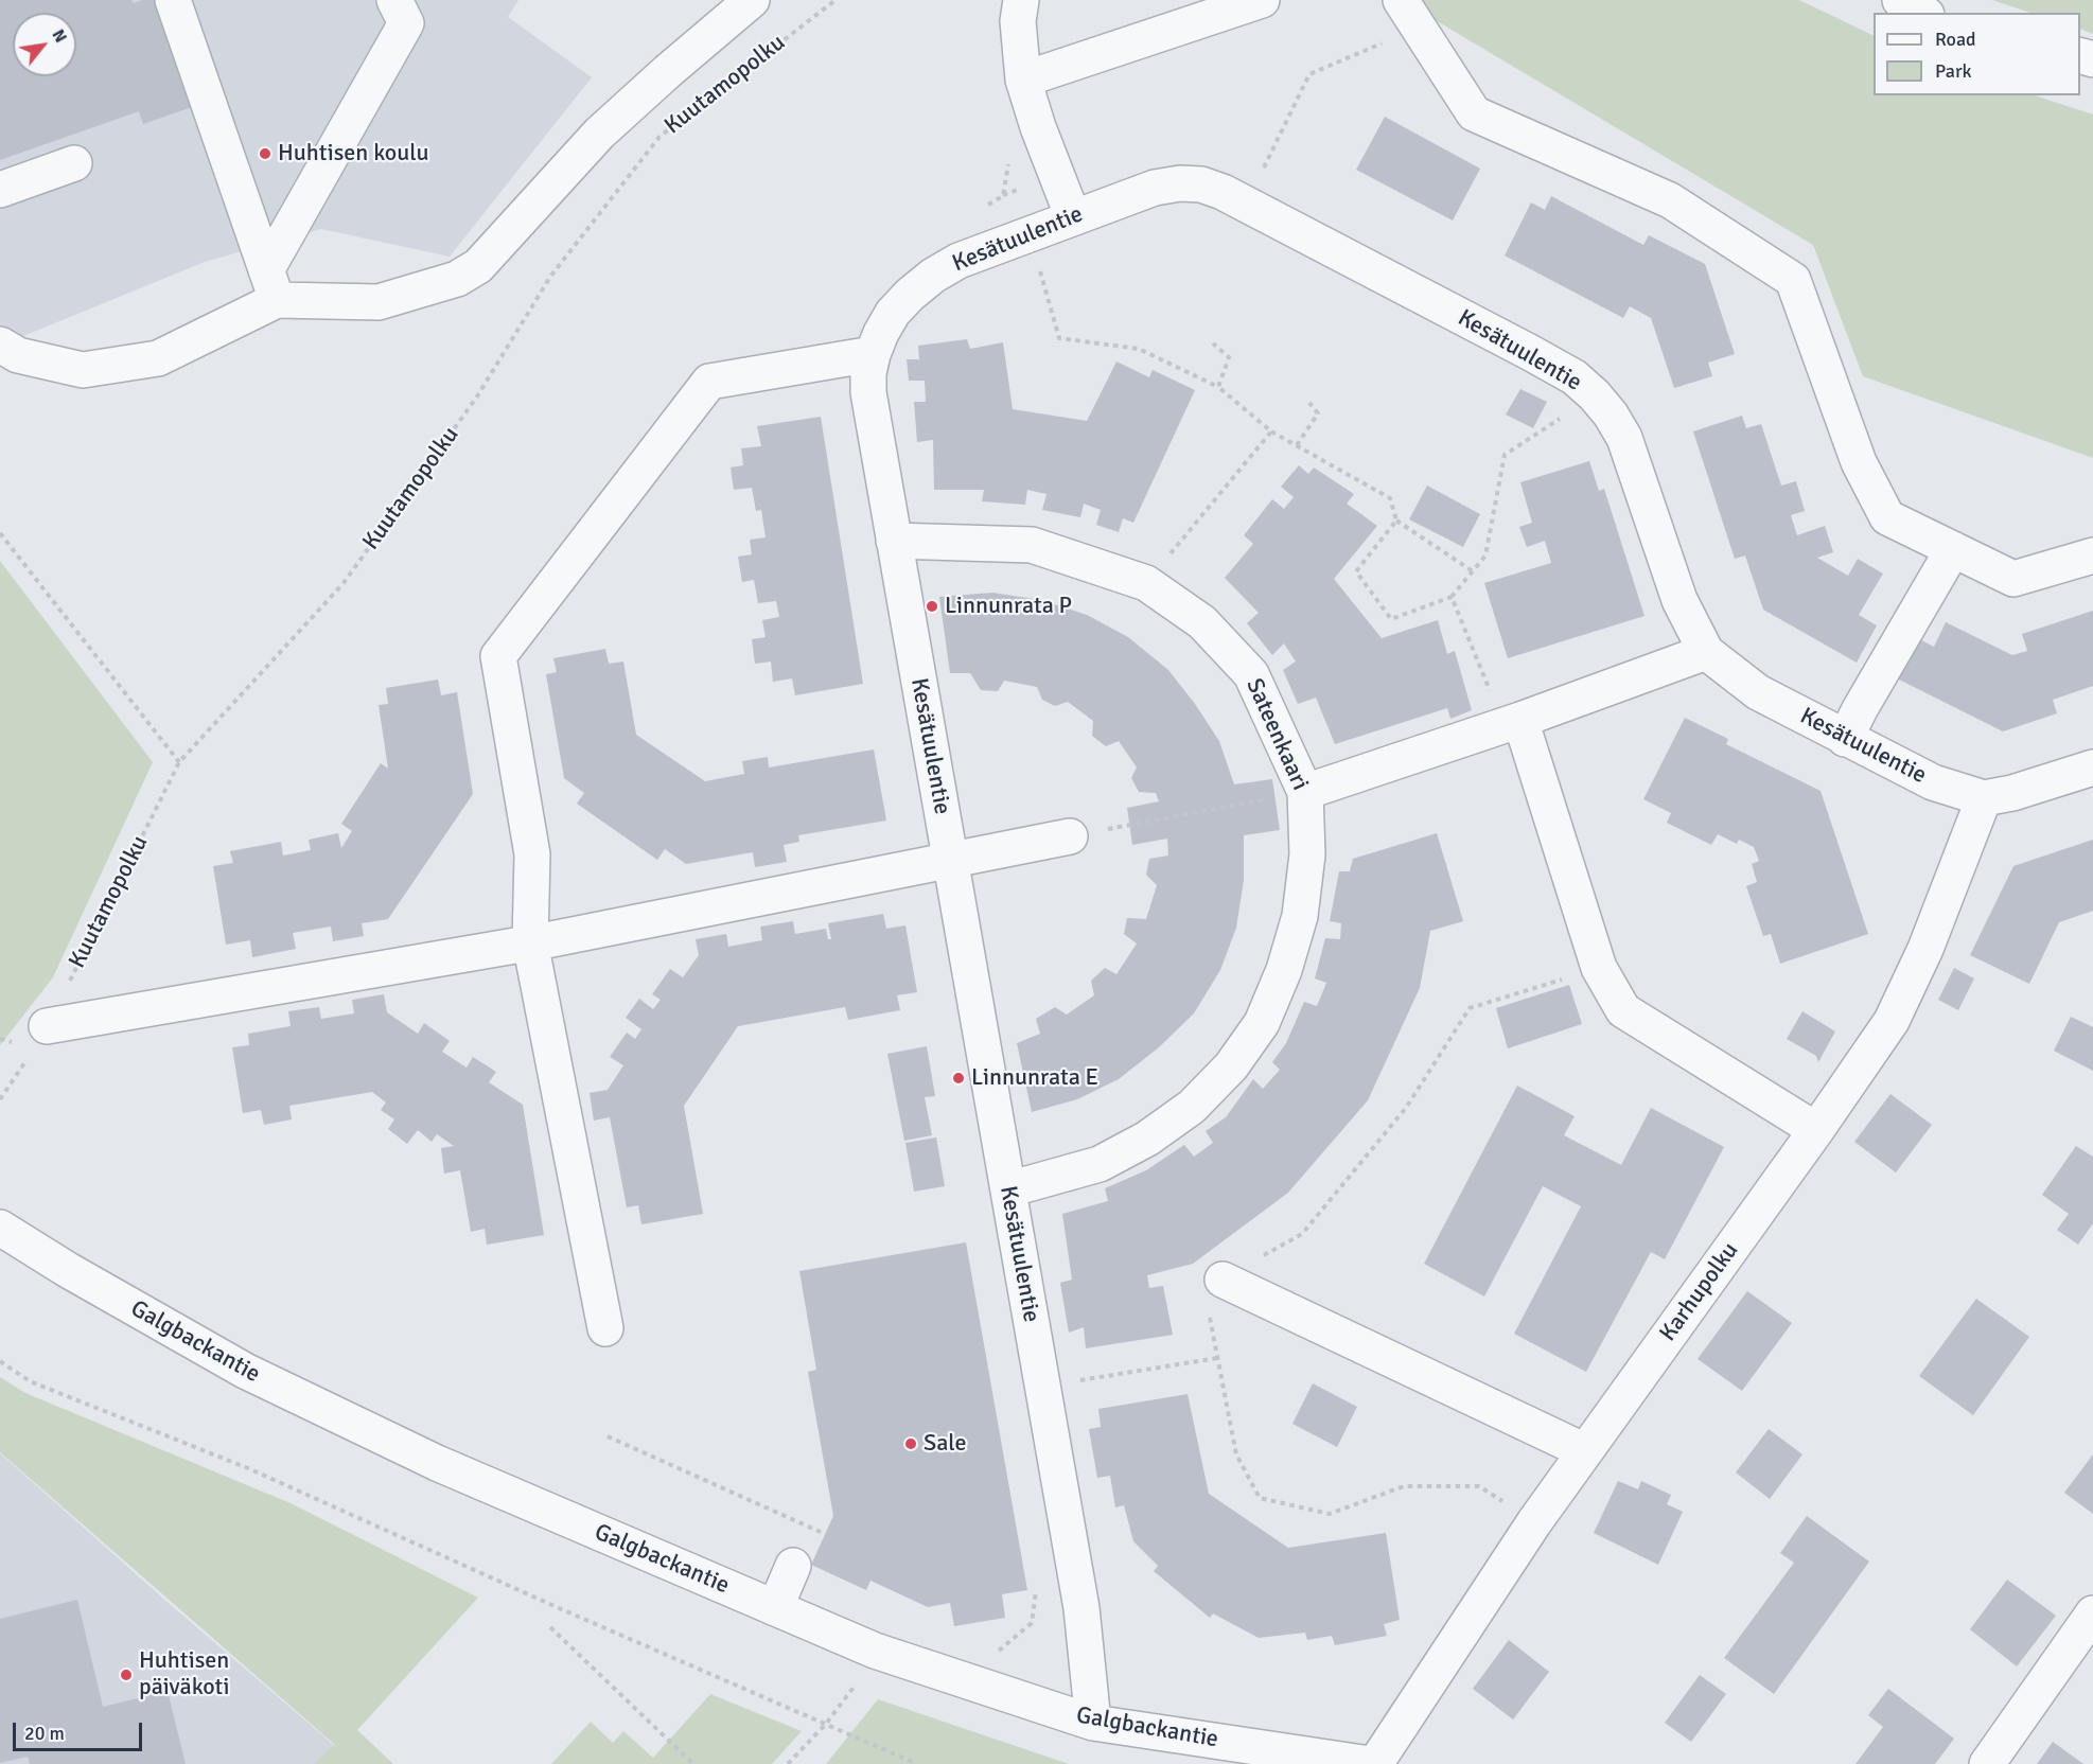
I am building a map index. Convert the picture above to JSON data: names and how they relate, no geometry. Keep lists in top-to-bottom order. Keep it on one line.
{"streets":{"street":["Kesätuulentie","Sateenkaari","Karhupolku","Galgbackantie"],"path":["Kuutamopolku"]},"crossings":[["Kesätuulentie","Sateenkaari"],["Kesätuulentie","Karhupolku"],["Kesätuulentie","Galgbackantie"],["Karhupolku","Galgbackantie"]],"places":["Huhtisen koulu","Linnunrata P","Linnunrata E","Sale","Huhtisen päiväkoti"],"legend":["Road","Park"],"scale_bar":"20 m","north":"top right"}
